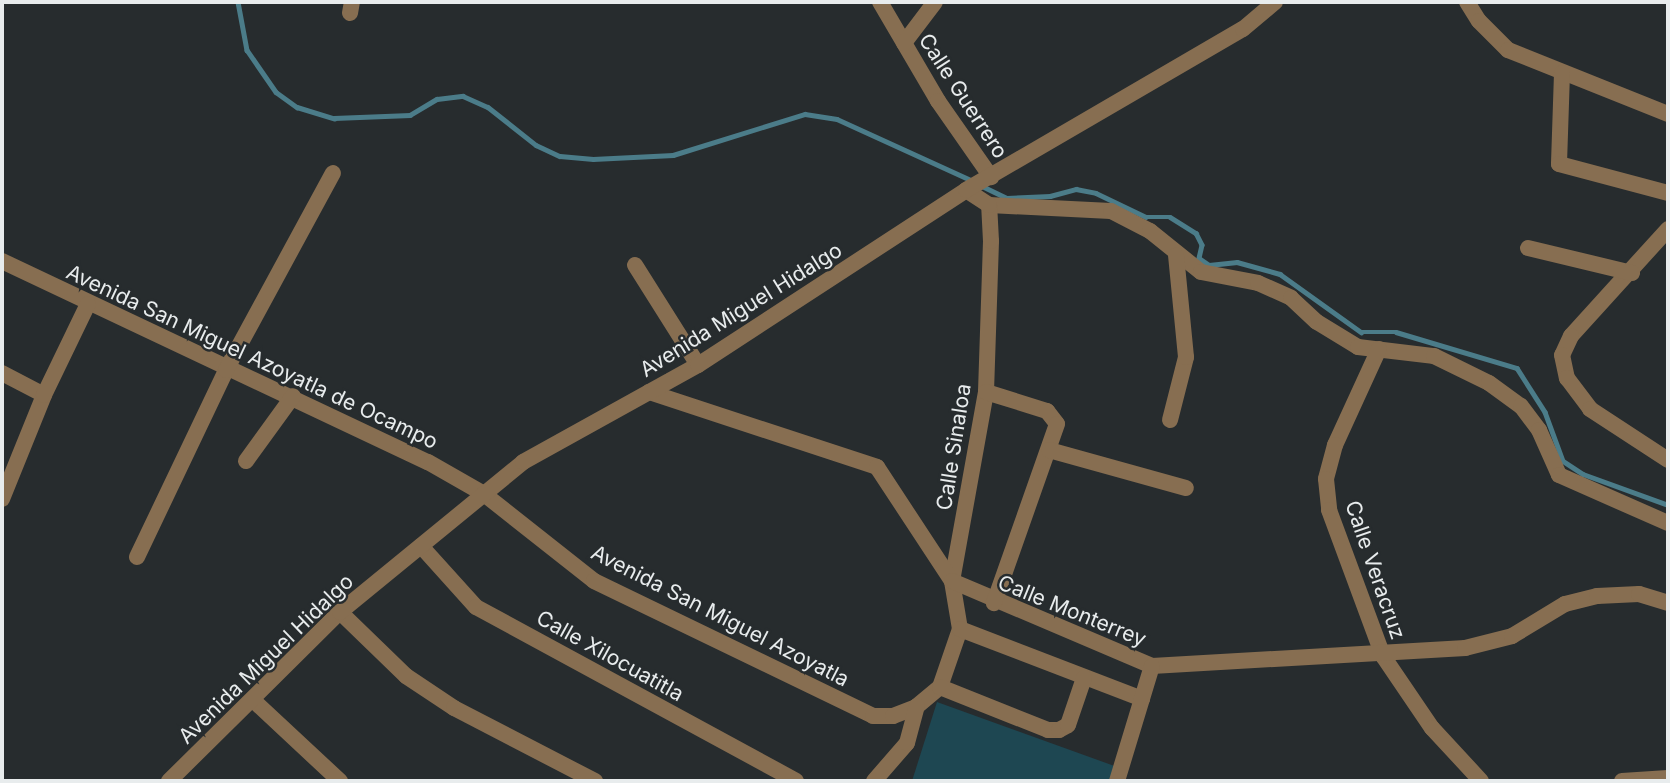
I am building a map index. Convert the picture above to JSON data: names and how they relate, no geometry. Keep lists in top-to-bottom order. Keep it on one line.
{"streets":{"street":["Calle Guerrero","Avenida Miguel Hidalgo","Avenida San Miguel Azoyatla de Ocampo","Calle Sinaloa","Calle Veracruz","Calle Monterrey","Avenida San Miguel Azoyatla","Calle Xilocuatitla"]},"crossings":[["Calle Guerrero","Avenida Miguel Hidalgo"],["Avenida Miguel Hidalgo","Avenida San Miguel Azoyatla de Ocampo"],["Avenida Miguel Hidalgo","Calle Monterrey"],["Avenida Miguel Hidalgo","Avenida San Miguel Azoyatla"],["Avenida Miguel Hidalgo","Calle Xilocuatitla"],["Avenida San Miguel Azoyatla de Ocampo","Avenida San Miguel Azoyatla"],["Calle Sinaloa","Calle Monterrey"],["Calle Veracruz","Calle Monterrey"]]}
